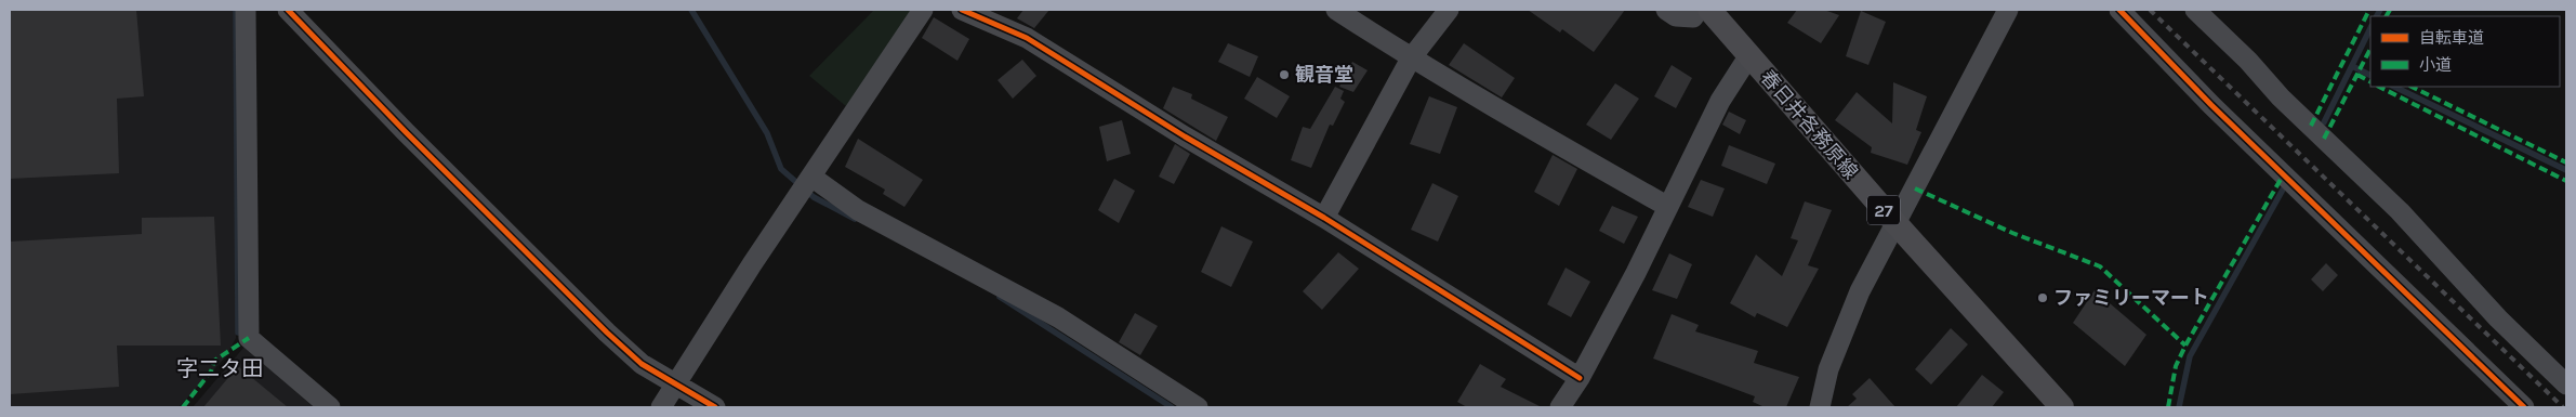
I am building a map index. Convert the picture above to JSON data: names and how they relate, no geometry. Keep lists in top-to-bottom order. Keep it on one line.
{"streets":{"main road":["春日井各務原線","27"]},"districts":["字二タ田"],"places":["観音堂","ファミリーマート"],"legend":["自転車道","小道"]}
